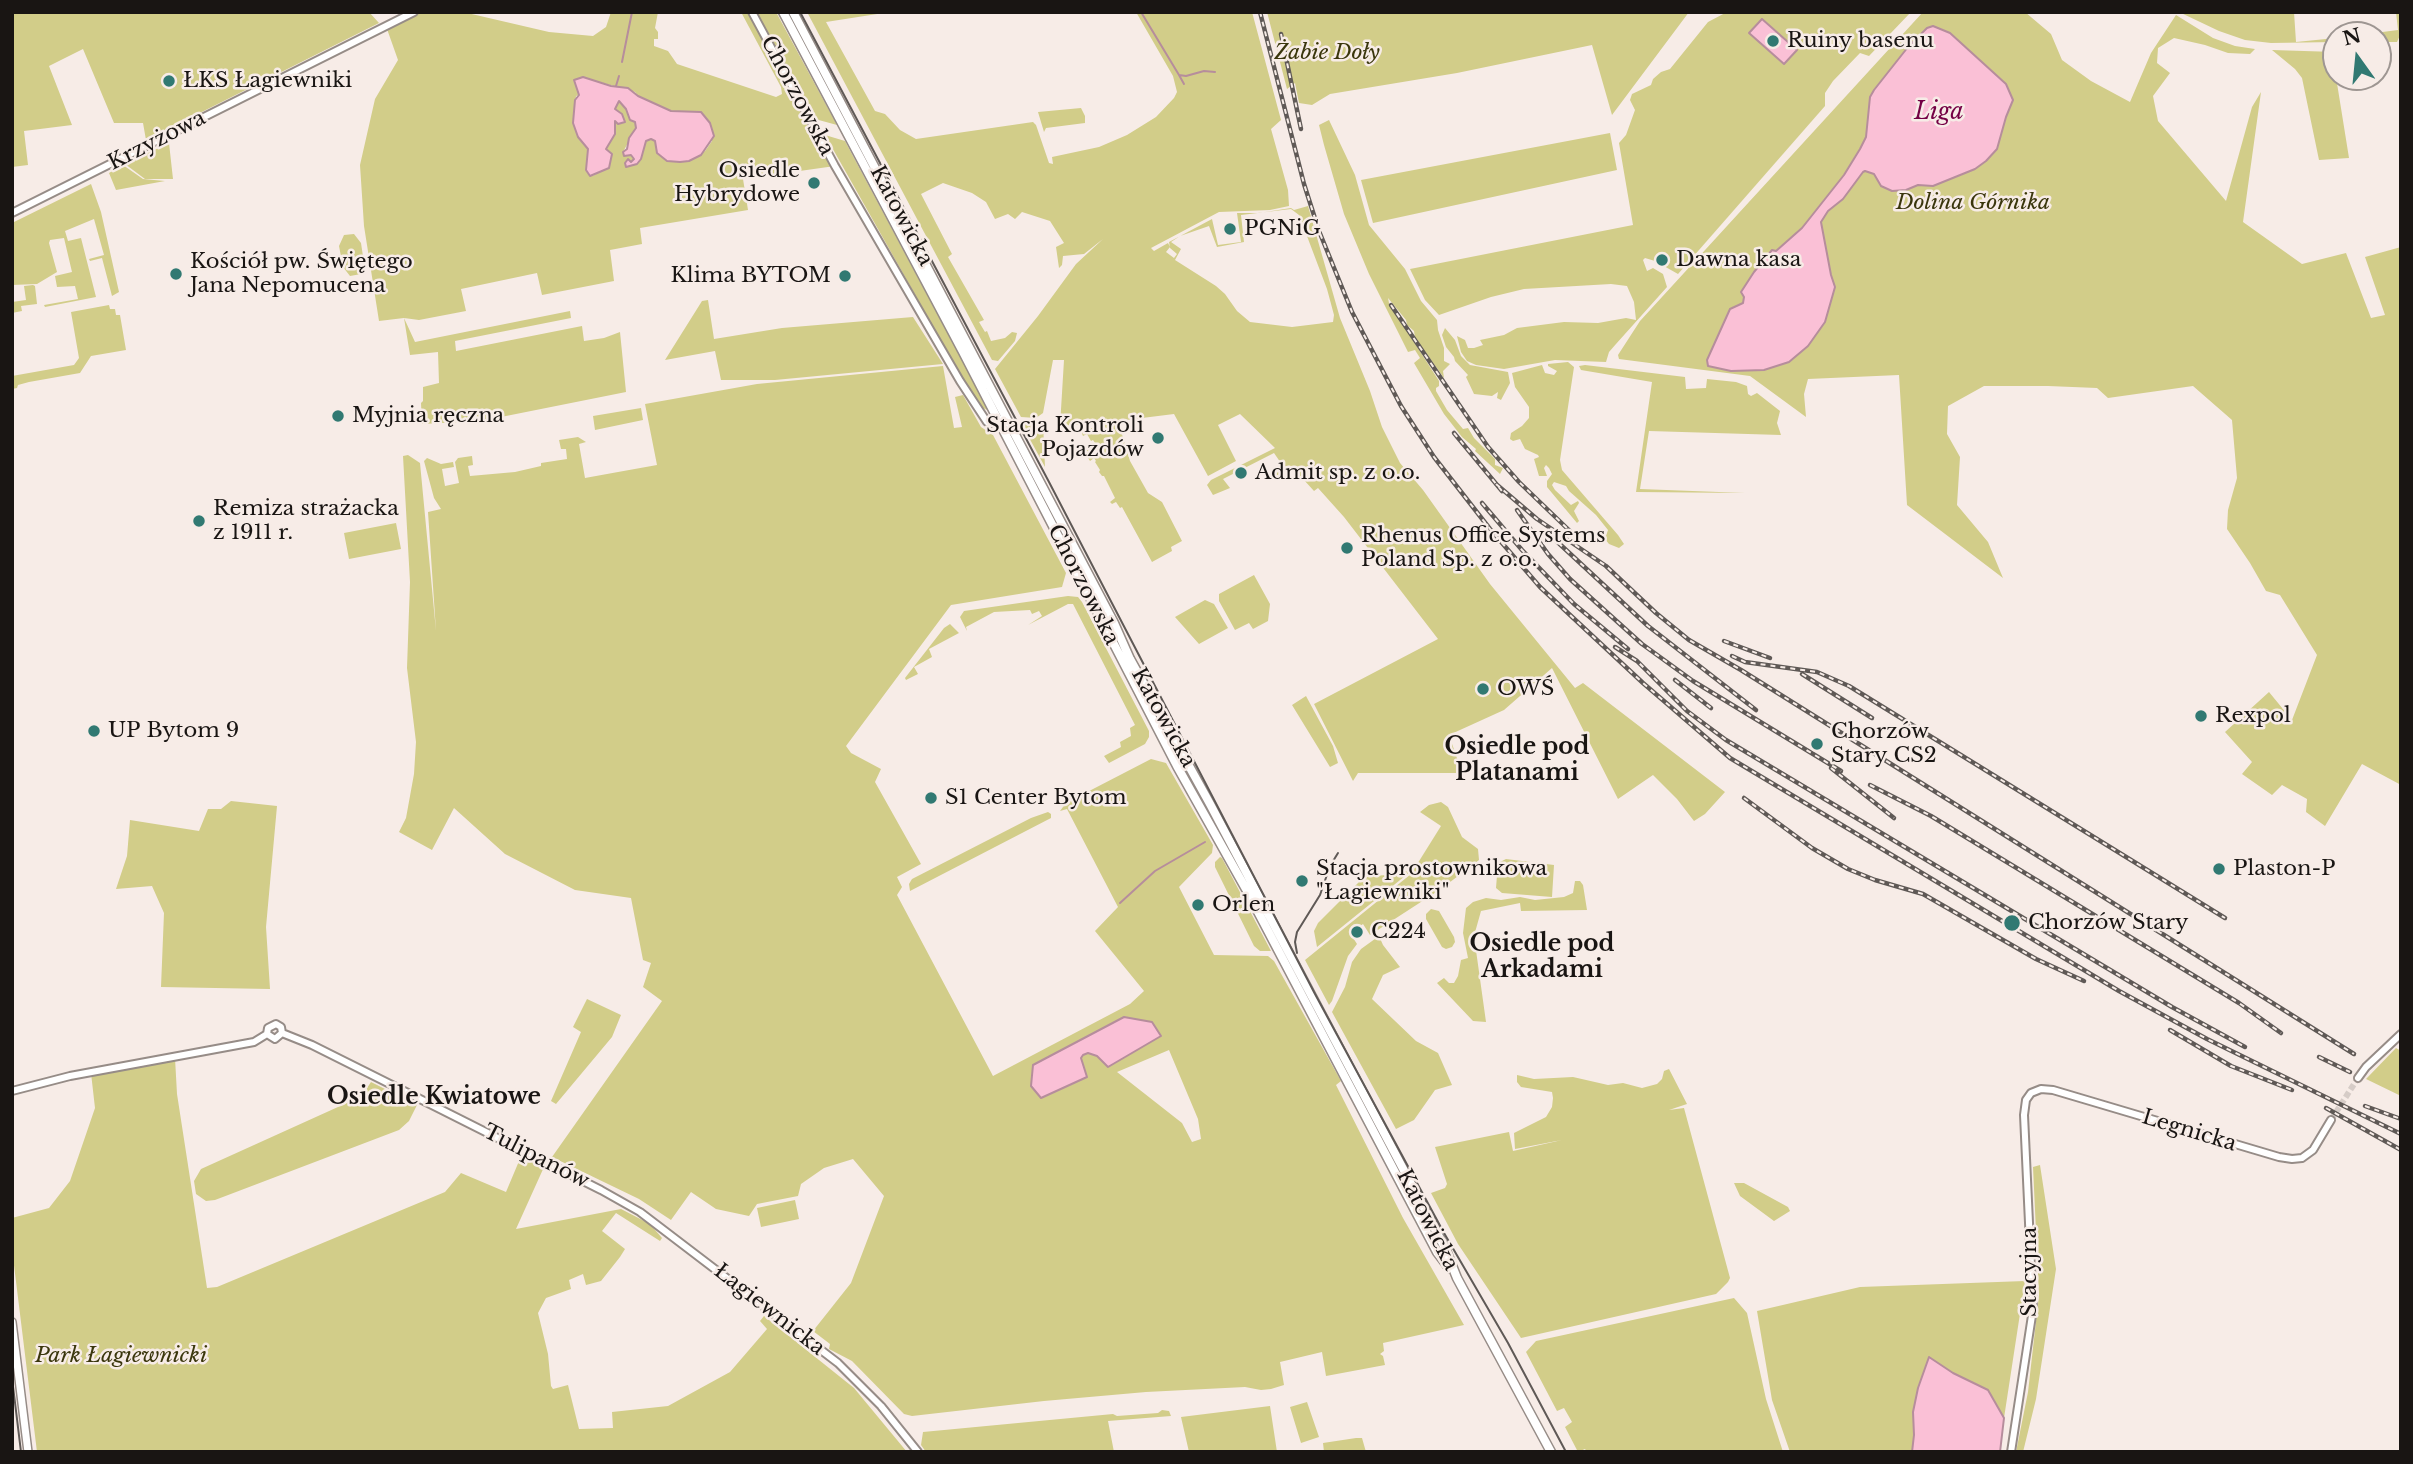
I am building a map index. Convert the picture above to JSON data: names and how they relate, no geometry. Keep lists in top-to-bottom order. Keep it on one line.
{"streets":{"main road":["Chorzowska","Katowicka"],"street":["Krzyżowa","Legnicka","Tulipanów","Stacyjna","Łagiewnicka"]},"crossings":[["Chorzowska","Katowicka"],["Legnicka","Stacyjna"],["Tulipanów","Łagiewnicka"]],"districts":["Osiedle pod Platanami","Osiedle pod Arkadami","Osiedle Kwiatowe"],"water":["Liga"],"parks":["Żabie Doły","Dolina Górnika","Park Łagiewnicki"],"places":["Ruiny basenu","ŁKS Łagiewniki","Osiedle Hybrydowe","PGNiG","Dawna kasa","Kościół pw. Świętego Jana Nepomucena","Klima BYTOM","Myjnia ręczna","Stacja Kontroli Pojazdów","Admit sp. z o.o.","Remiza strażacka z 1911 r.","Rhenus Office Systems Poland Sp. z o.o.","OWŚ","Rexpol","UP Bytom 9","Chorzów Stary CS2","S1 Center Bytom","Plaston-P","Stacja prostownikowa \"Łagiewniki\"","Orlen","Chorzów Stary","C224"],"north":"top"}
